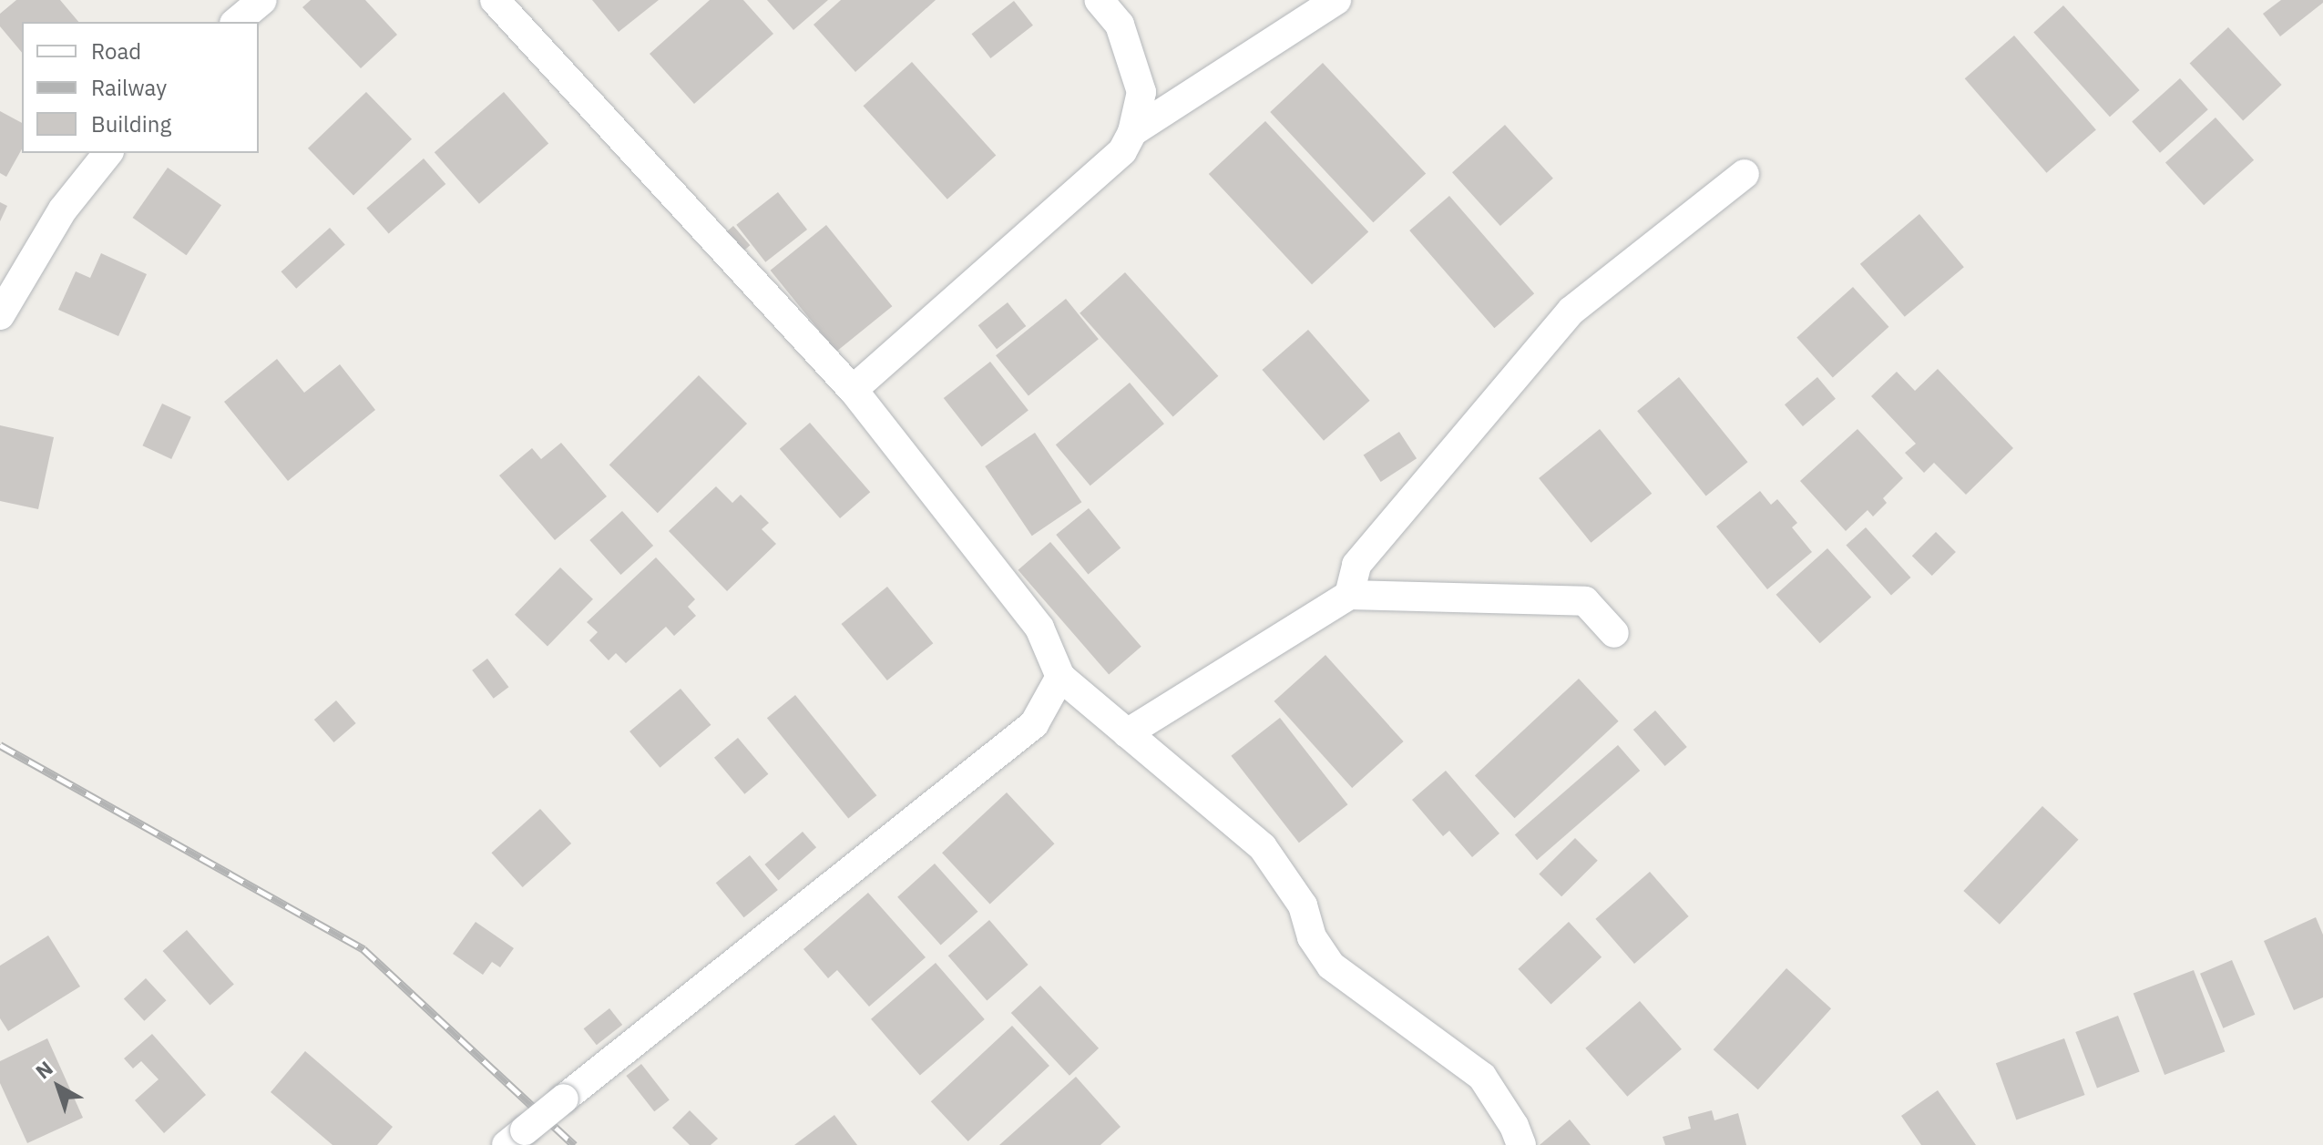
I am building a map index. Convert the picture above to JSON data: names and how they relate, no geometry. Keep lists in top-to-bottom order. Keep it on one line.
{"legend":["Road","Railway","Building"],"north":"top left"}
